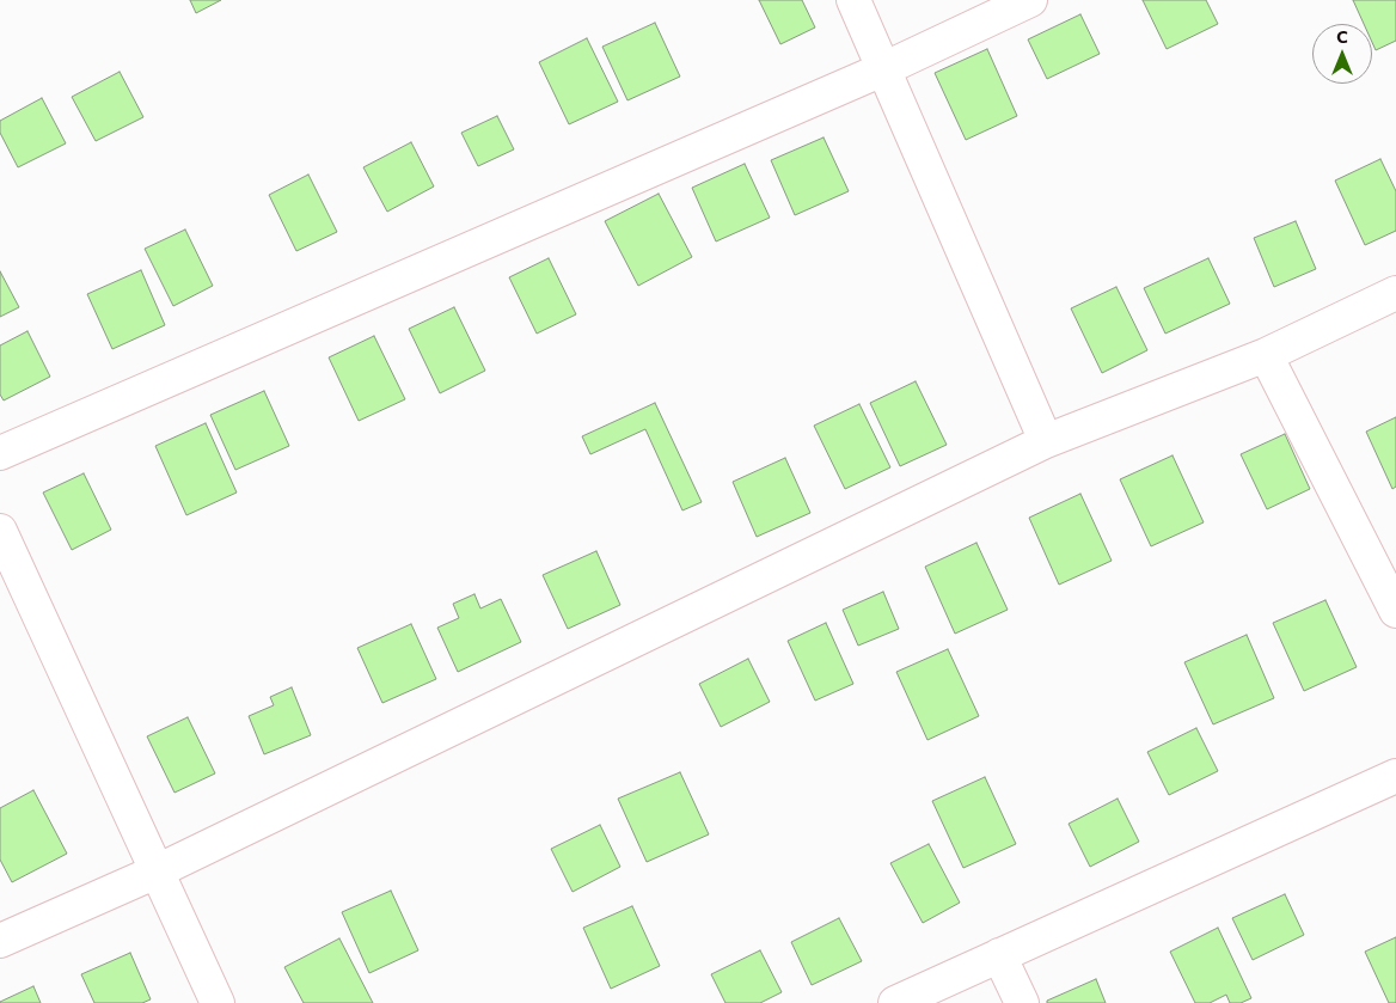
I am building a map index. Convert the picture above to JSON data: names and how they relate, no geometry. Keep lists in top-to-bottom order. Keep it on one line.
{"north":"top"}
